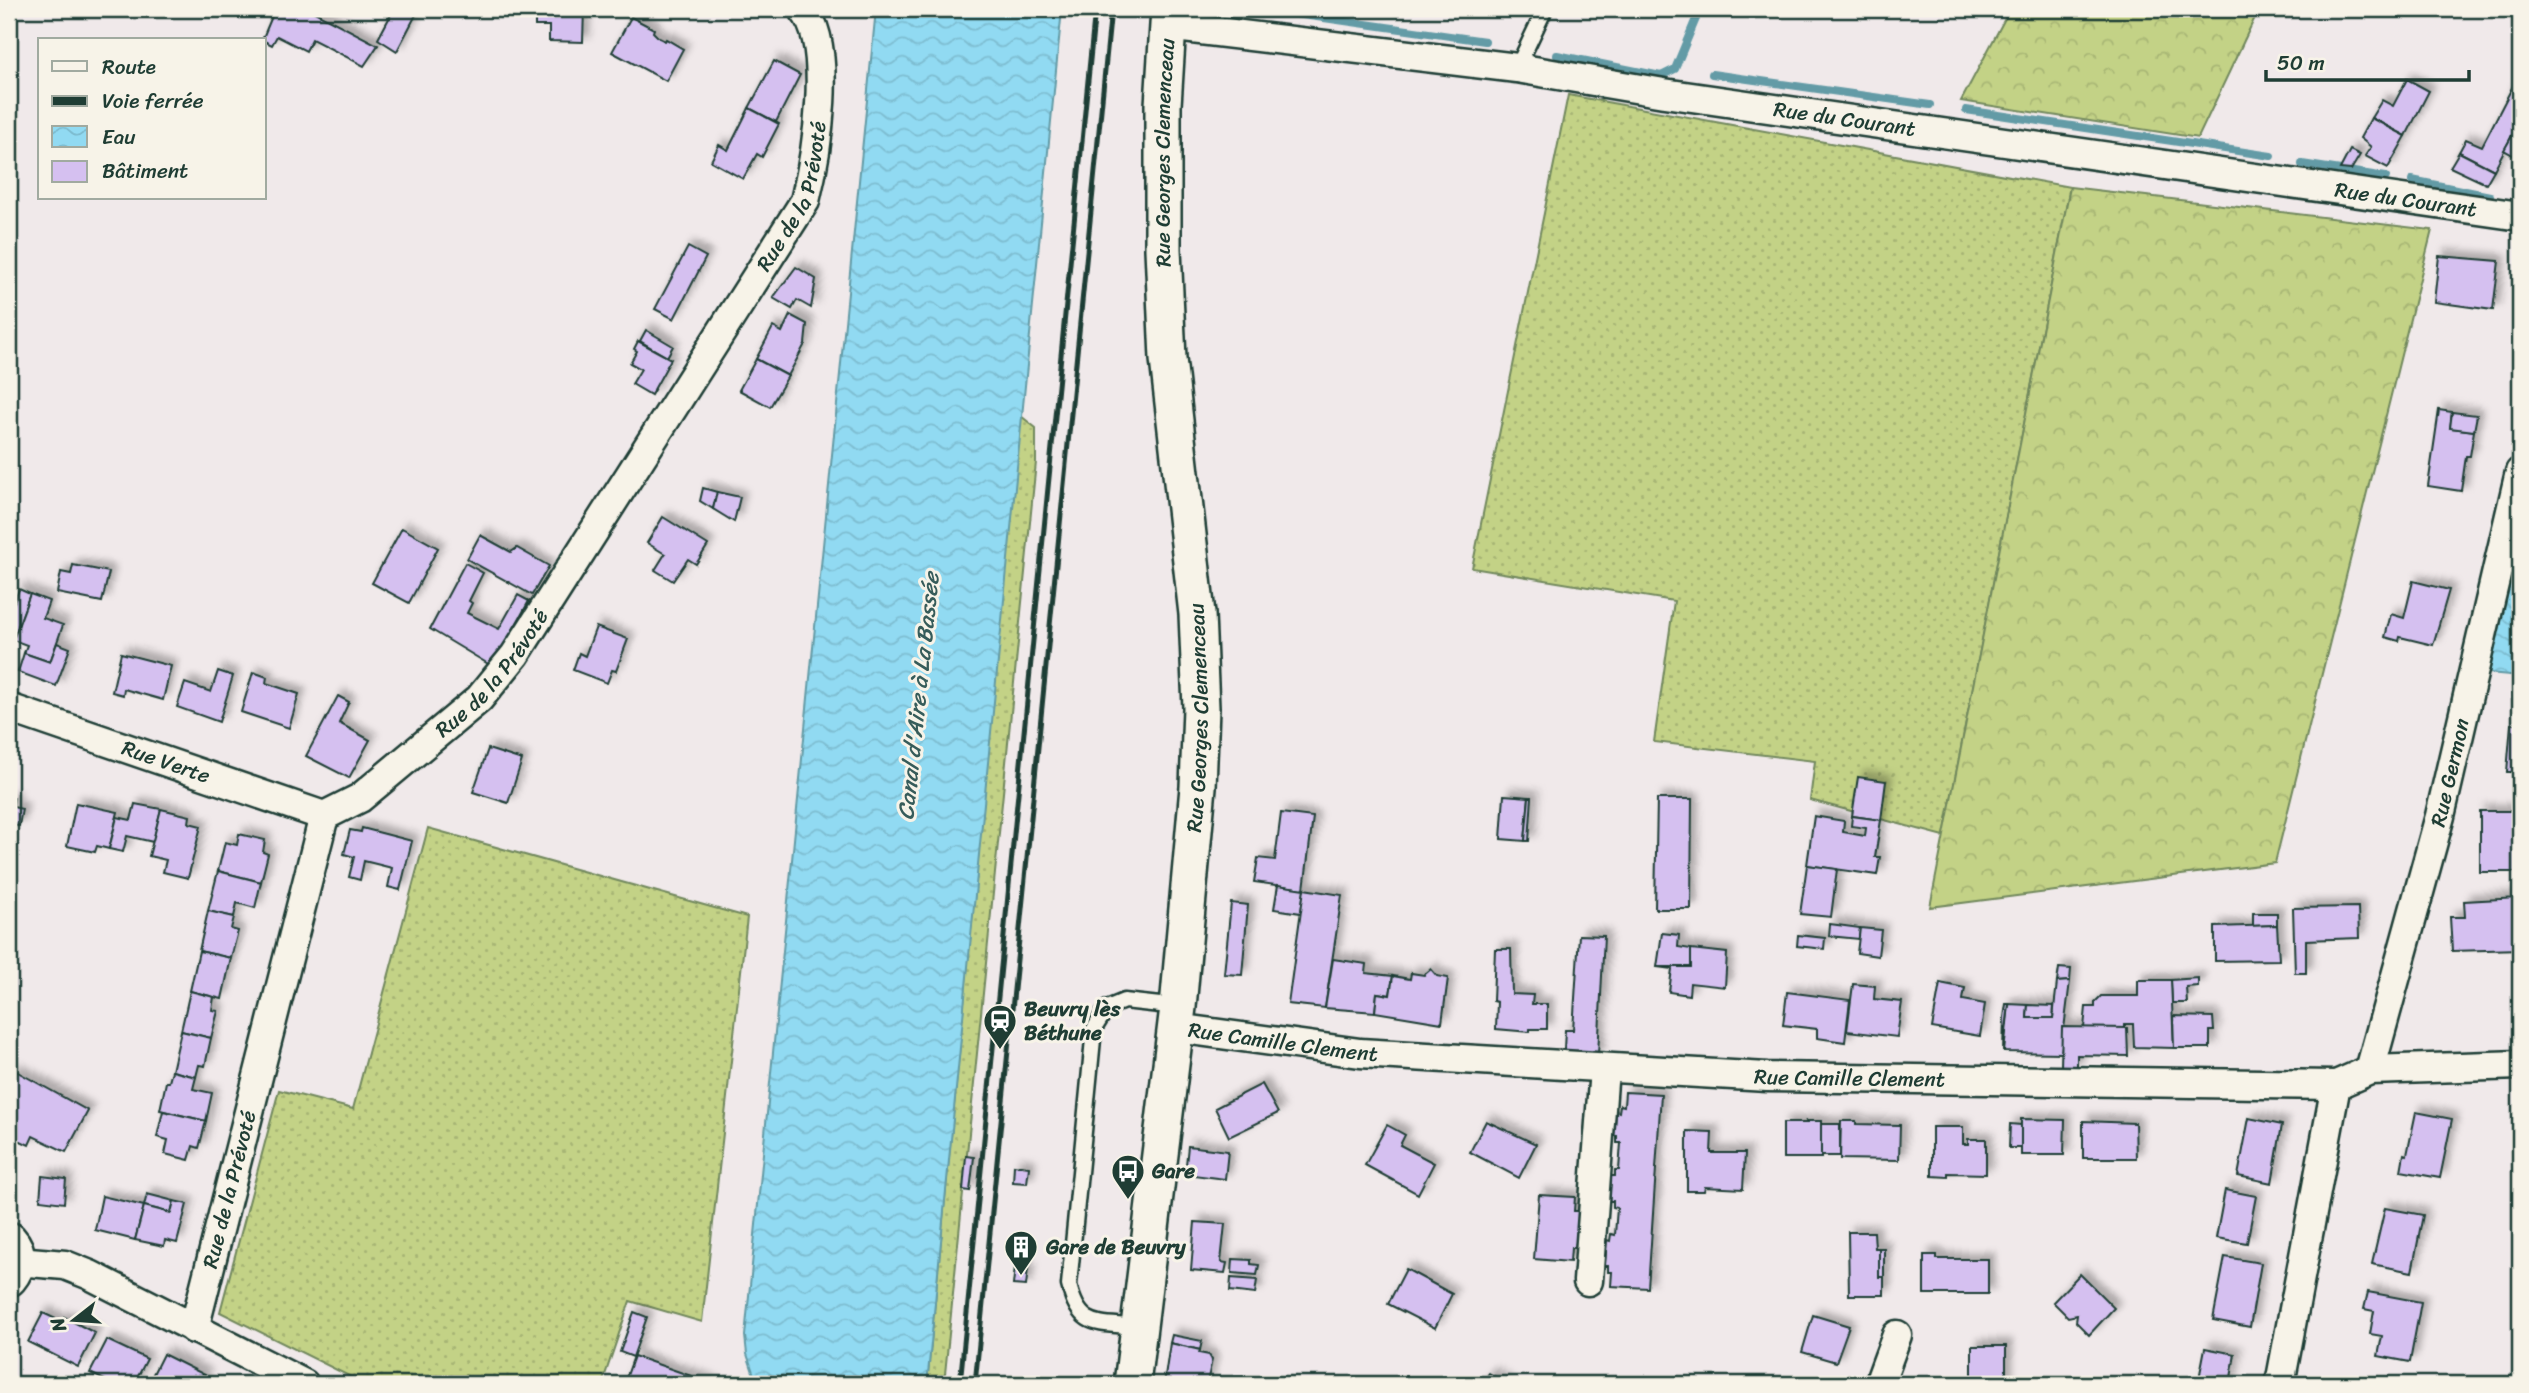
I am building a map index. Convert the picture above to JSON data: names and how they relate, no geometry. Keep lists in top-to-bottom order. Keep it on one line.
{"streets":{"street":["Rue du Courant","Rue Georges Clemenceau","Rue de la Prévoté","Rue Verte","Rue Germon","Rue Camille Clement"]},"crossings":[["Rue du Courant","Rue Georges Clemenceau"],["Rue Georges Clemenceau","Rue Camille Clement"],["Rue de la Prévoté","Rue Verte"],["Rue Germon","Rue Camille Clement"]],"water":["Canal d'Aire à La Bassée"],"places":{"station":["Beuvry lès Béthune"],"bus stop":["Gare"],"building":["Gare de Beuvry"]},"legend":["Route","Voie ferrée","Eau","Bâtiment"],"scale_bar":"50 m","north":"left"}
